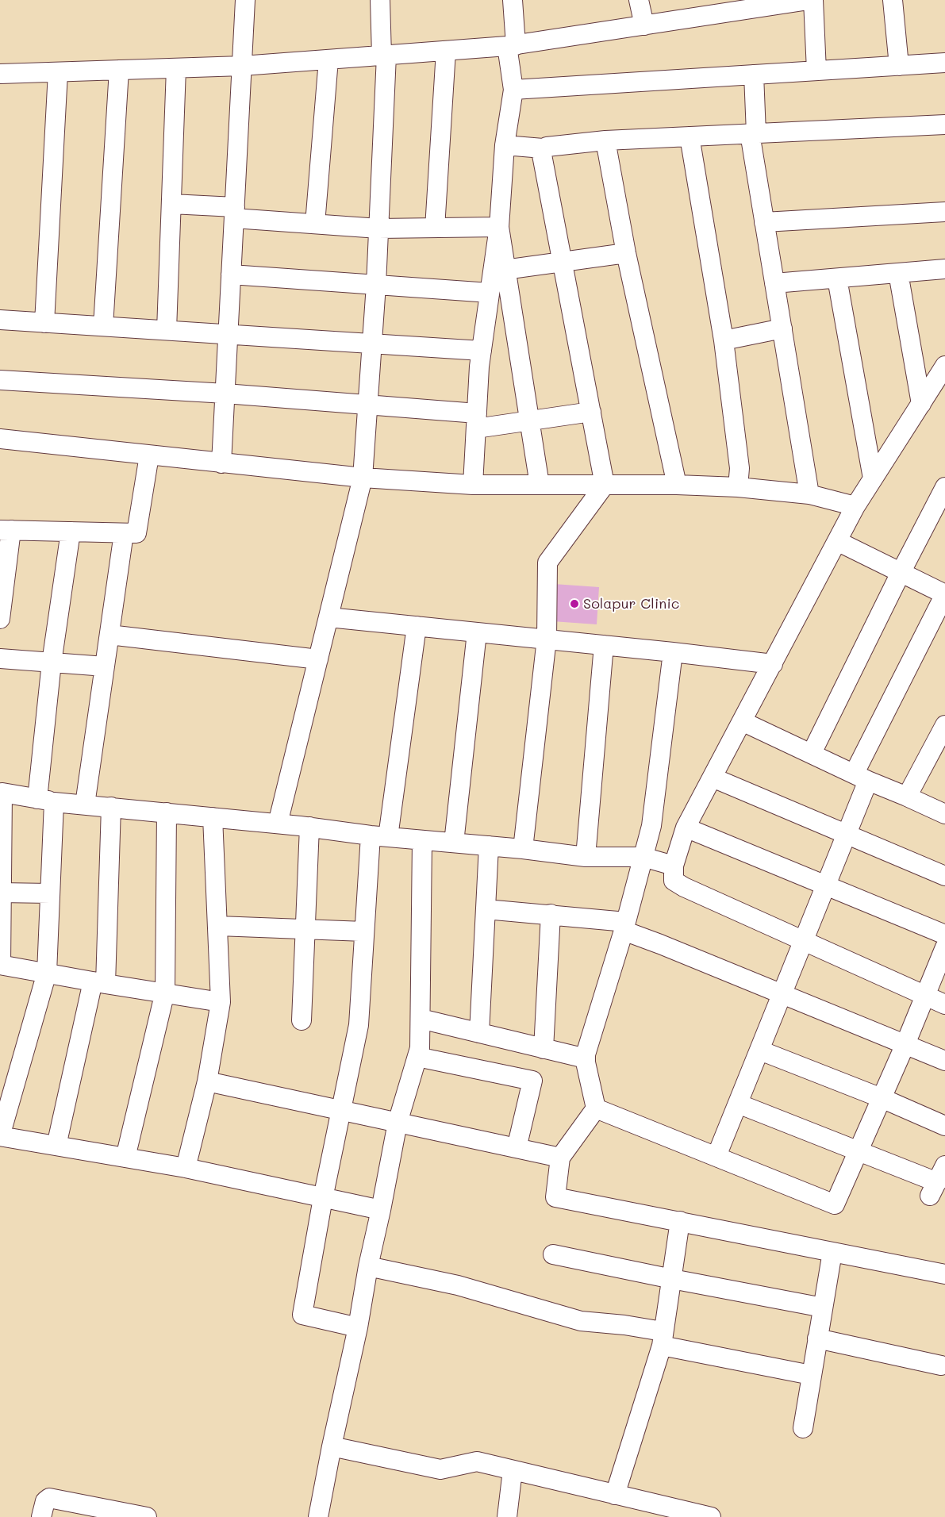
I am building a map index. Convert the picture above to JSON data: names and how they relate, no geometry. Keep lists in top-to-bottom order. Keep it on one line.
{"places":["Solapur Clinic"]}
